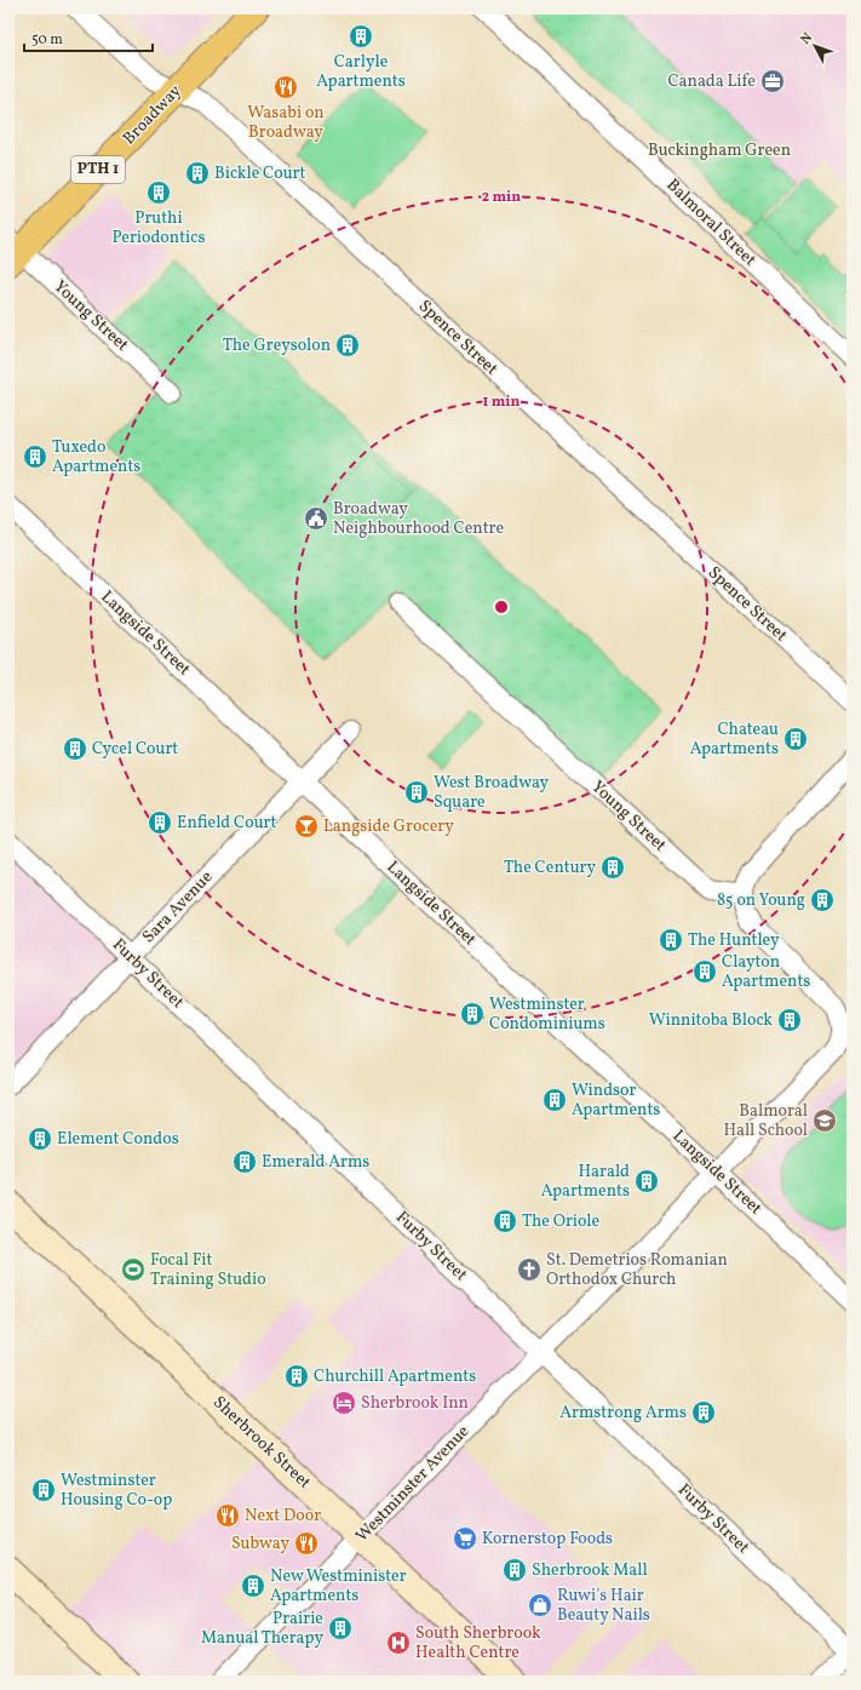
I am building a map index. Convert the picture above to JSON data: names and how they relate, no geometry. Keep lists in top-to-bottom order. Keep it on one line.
{"streets":{"highway":["Broadway","PTH 1"],"main road":["Sherbrook Street"],"street":["Balmoral Street","Young Street","Spence Street","Langside Street","Sara Avenue","Furby Street","Westminster Avenue"]},"crossings":[["Broadway","Young Street"],["Broadway","Spence Street"],["Young Street","Westminster Avenue"],["Langside Street","Sara Avenue"],["Langside Street","Westminster Avenue"],["Sara Avenue","Furby Street"],["Furby Street","Westminster Avenue"],["Sherbrook Street","Westminster Avenue"]],"parks":["Buckingham Green"],"places":{"building":["Carlyle Apartments","Bickle Court","Pruthi Periodontics","The Greysolon","Tuxedo Apartments","Chateau Apartments","Cycel Court","West Broadway Square","Enfield Court","The Century","85 on Young","The Huntley","Clayton Apartments","Westminster Condominiums","Winnitoba Block","Windsor Apartments","Element Condos","Emerald Arms","Harald Apartments","The Oriole","Churchill Apartments","Armstrong Arms","Westminster Housing Co-op","Sherbrook Mall","New Westminister Apartments","Prairie Manual Therapy"],"office":["Canada Life"],"restaurant":["Wasabi on Broadway","Next Door","Subway"],"public building":["Broadway Neighbourhood Centre"],"bar":["Langside Grocery"],"school or university":["Balmoral Hall School"],"sports":["Focal Fit Training Studio"],"church":["St. Demetrios Romanian Orthodox Church"],"hotel":["Sherbrook Inn"],"supermarket":["Kornerstop Foods"],"shop":["Ruwi's Hair Beauty Nails"],"hospital":["South Sherbrook Health Centre"]},"scale_bar":"50 m","north":"top left","rings":["2 min","1 min"]}
